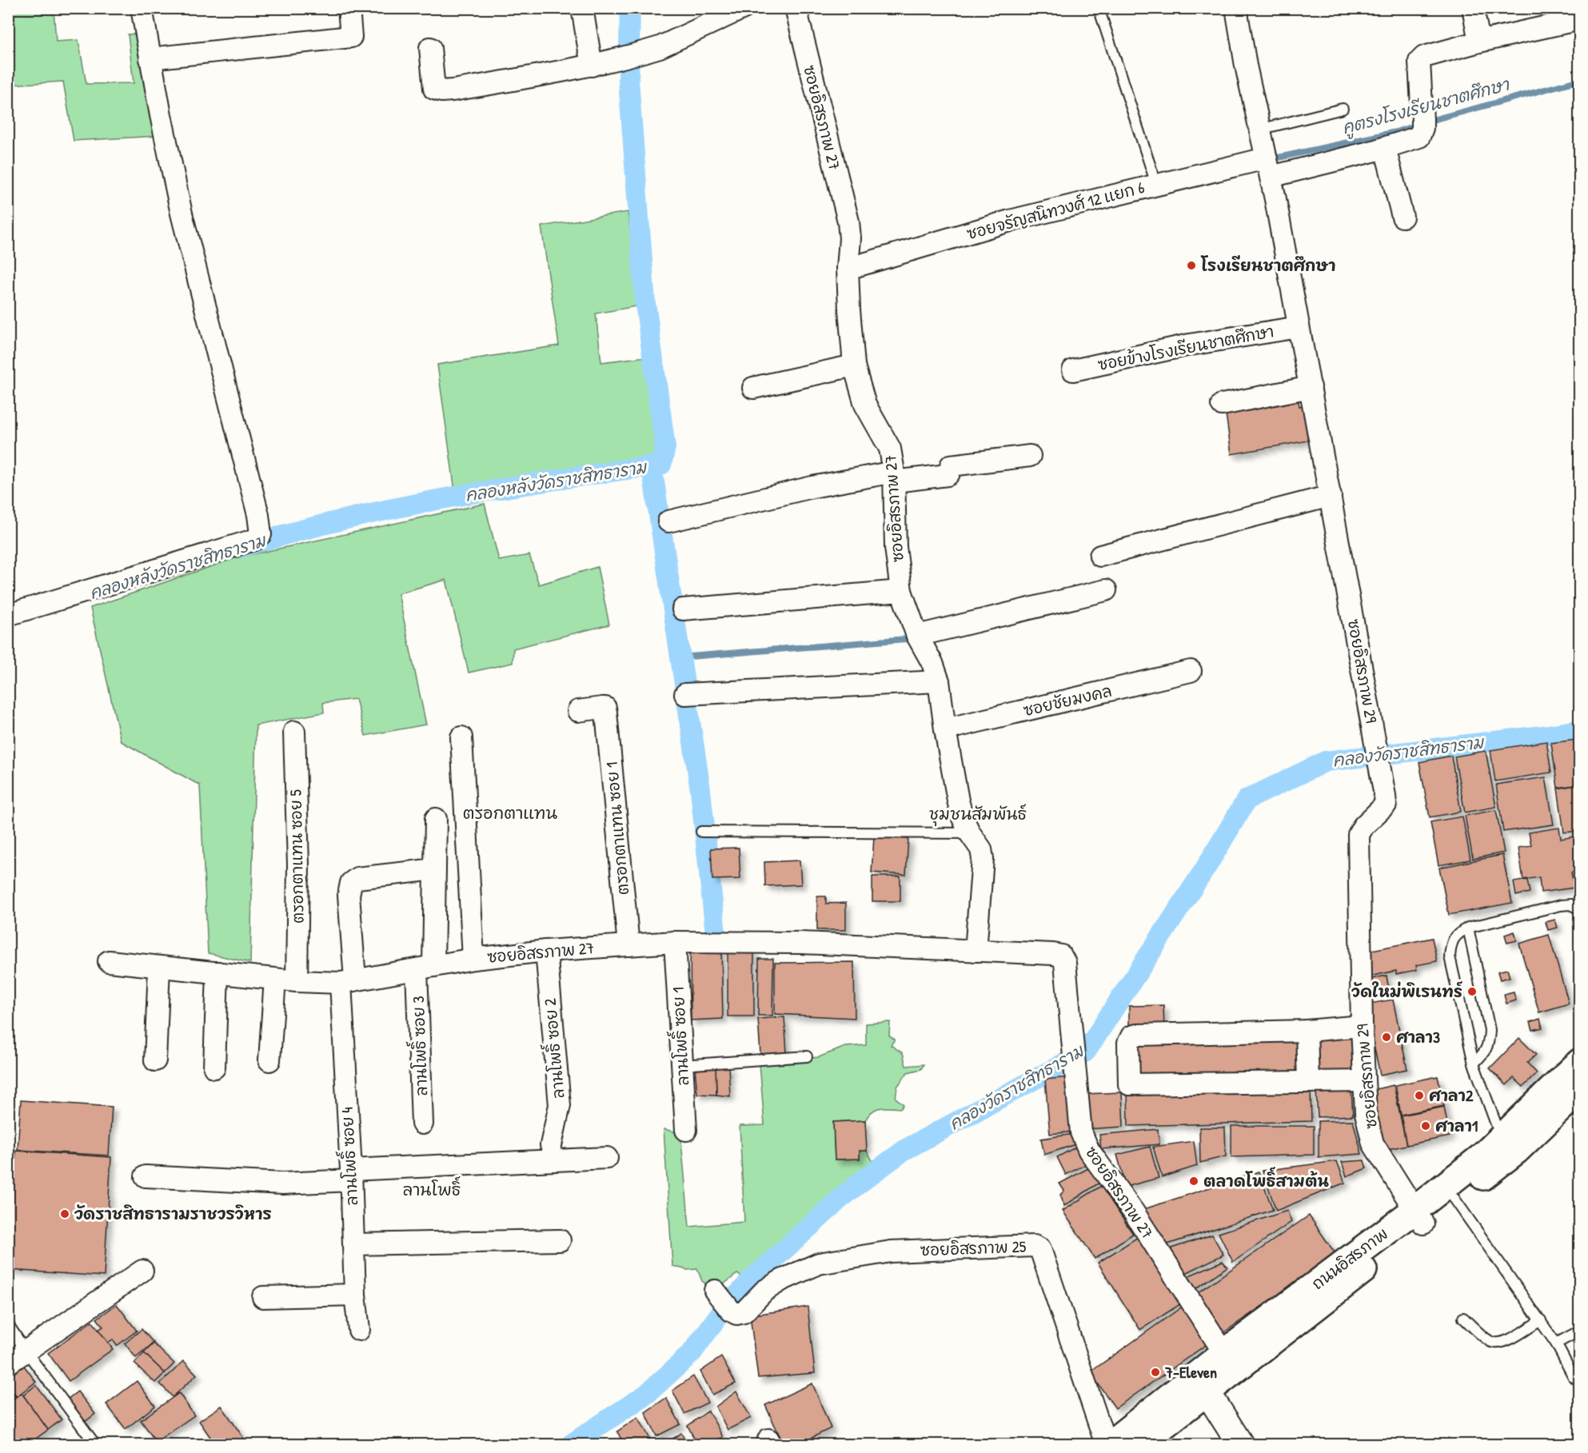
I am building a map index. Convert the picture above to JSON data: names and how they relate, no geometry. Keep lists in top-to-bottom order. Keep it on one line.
{"streets":{"main road":["ถนนอิสรภาพ"],"street":["ซอยอิสรภาพ 27","ซอยจรัญสนิทวงศ์ 12 แยก 6","ซอยข้างโรงเรียนชาตศึกษา","ซอยอิสรภาพ 29","ซอยชัยมงคล","ตรอกตาแทน ซอย 1","ตรอกตาแทน ซอย 5","ลานโพธิ์ ซอย 1","ลานโพธิ์ ซอย 3","ลานโพธิ์ ซอย 2","ลานโพธิ์ ซอย 4","ซอยอิสรภาพ 25"]},"crossings":[["ซอยอิสรภาพ 27","ซอยจรัญสนิทวงศ์ 12 แยก 6"],["ซอยอิสรภาพ 27","ซอยชัยมงคล"],["ซอยอิสรภาพ 27","ตรอกตาแทน ซอย 1"],["ซอยอิสรภาพ 27","ตรอกตาแทน ซอย 5"],["ซอยอิสรภาพ 27","ลานโพธิ์ ซอย 1"],["ซอยอิสรภาพ 27","ลานโพธิ์ ซอย 3"],["ซอยอิสรภาพ 27","ลานโพธิ์ ซอย 2"],["ซอยอิสรภาพ 27","ลานโพธิ์ ซอย 4"],["ซอยอิสรภาพ 27","ถนนอิสรภาพ"],["ซอยจรัญสนิทวงศ์ 12 แยก 6","ซอยอิสรภาพ 29"],["ซอยข้างโรงเรียนชาตศึกษา","ซอยอิสรภาพ 29"],["ซอยอิสรภาพ 29","ถนนอิสรภาพ"],["ลานโพธิ์ ซอย 3","ลานโพธิ์ ซอย 4"]],"districts":["ตรอกตาแทน","ชุมชนสัมพันธ์","ลานโพธิ์"],"water":["คูตรงโรงเรียนชาตศึกษา","คลองหลังวัดราชสิทธาราม","คลองวัดราชสิทธาราม"],"places":["โรงเรียนชาตศึกษา","วัดใหม่พิเรนทร์","ศาลา3","ศาลา2","ศาลา1","ตลาดโพธิ์สามต้น","วัดราชสิทธารามราชวรวิหาร","7-Eleven"]}
